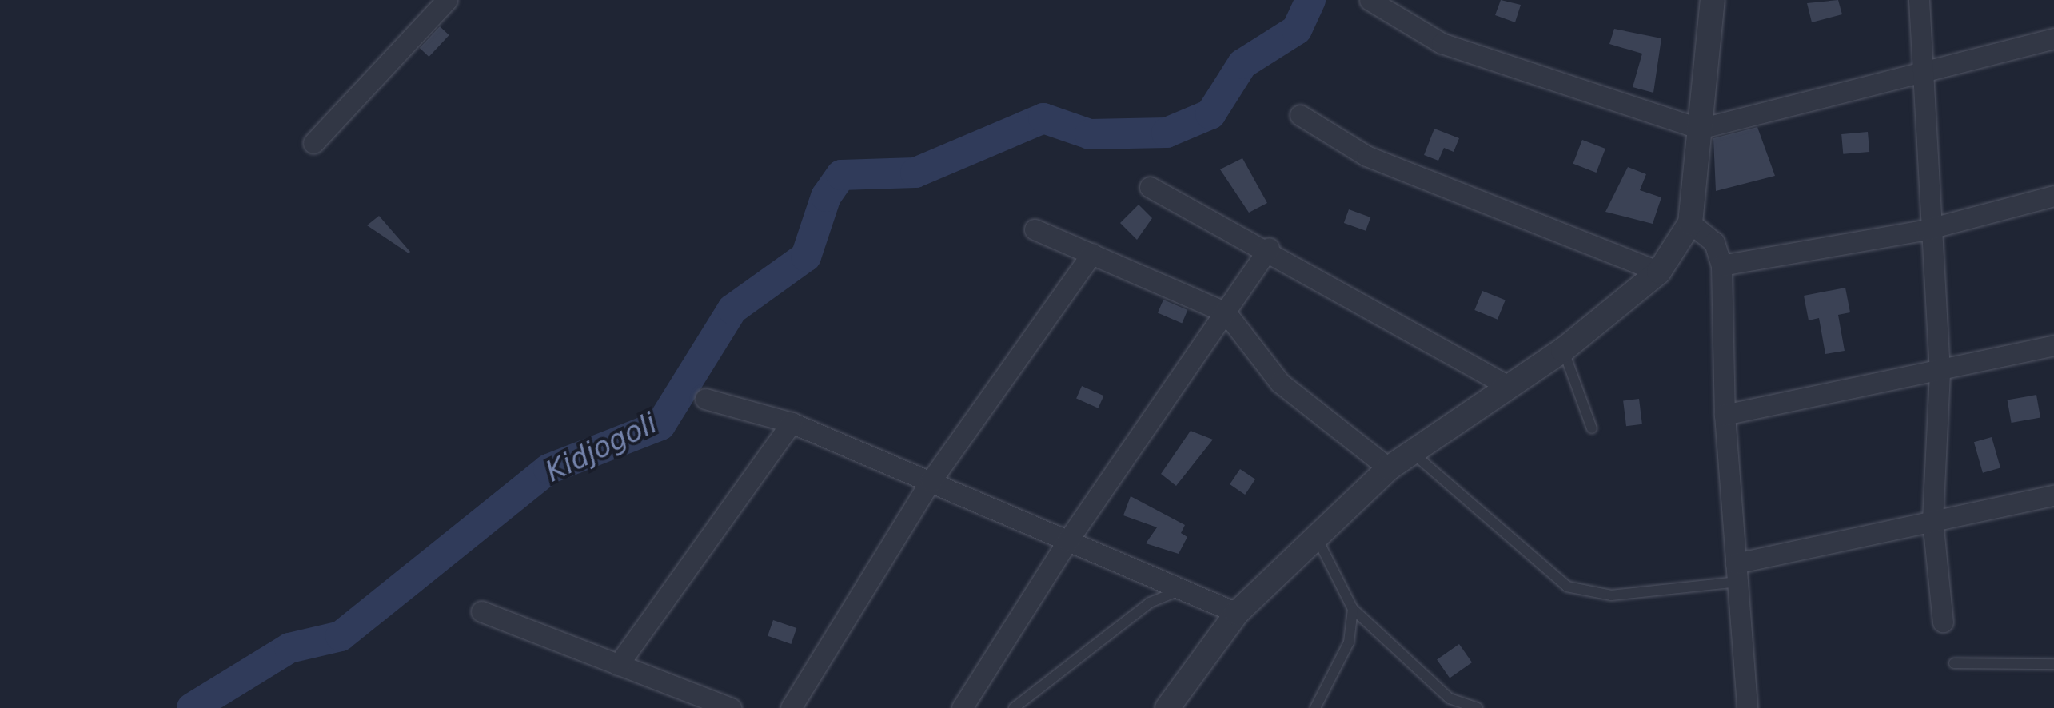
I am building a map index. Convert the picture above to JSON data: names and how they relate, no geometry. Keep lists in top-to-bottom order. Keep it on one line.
{"water":["Kidjogoli"]}
